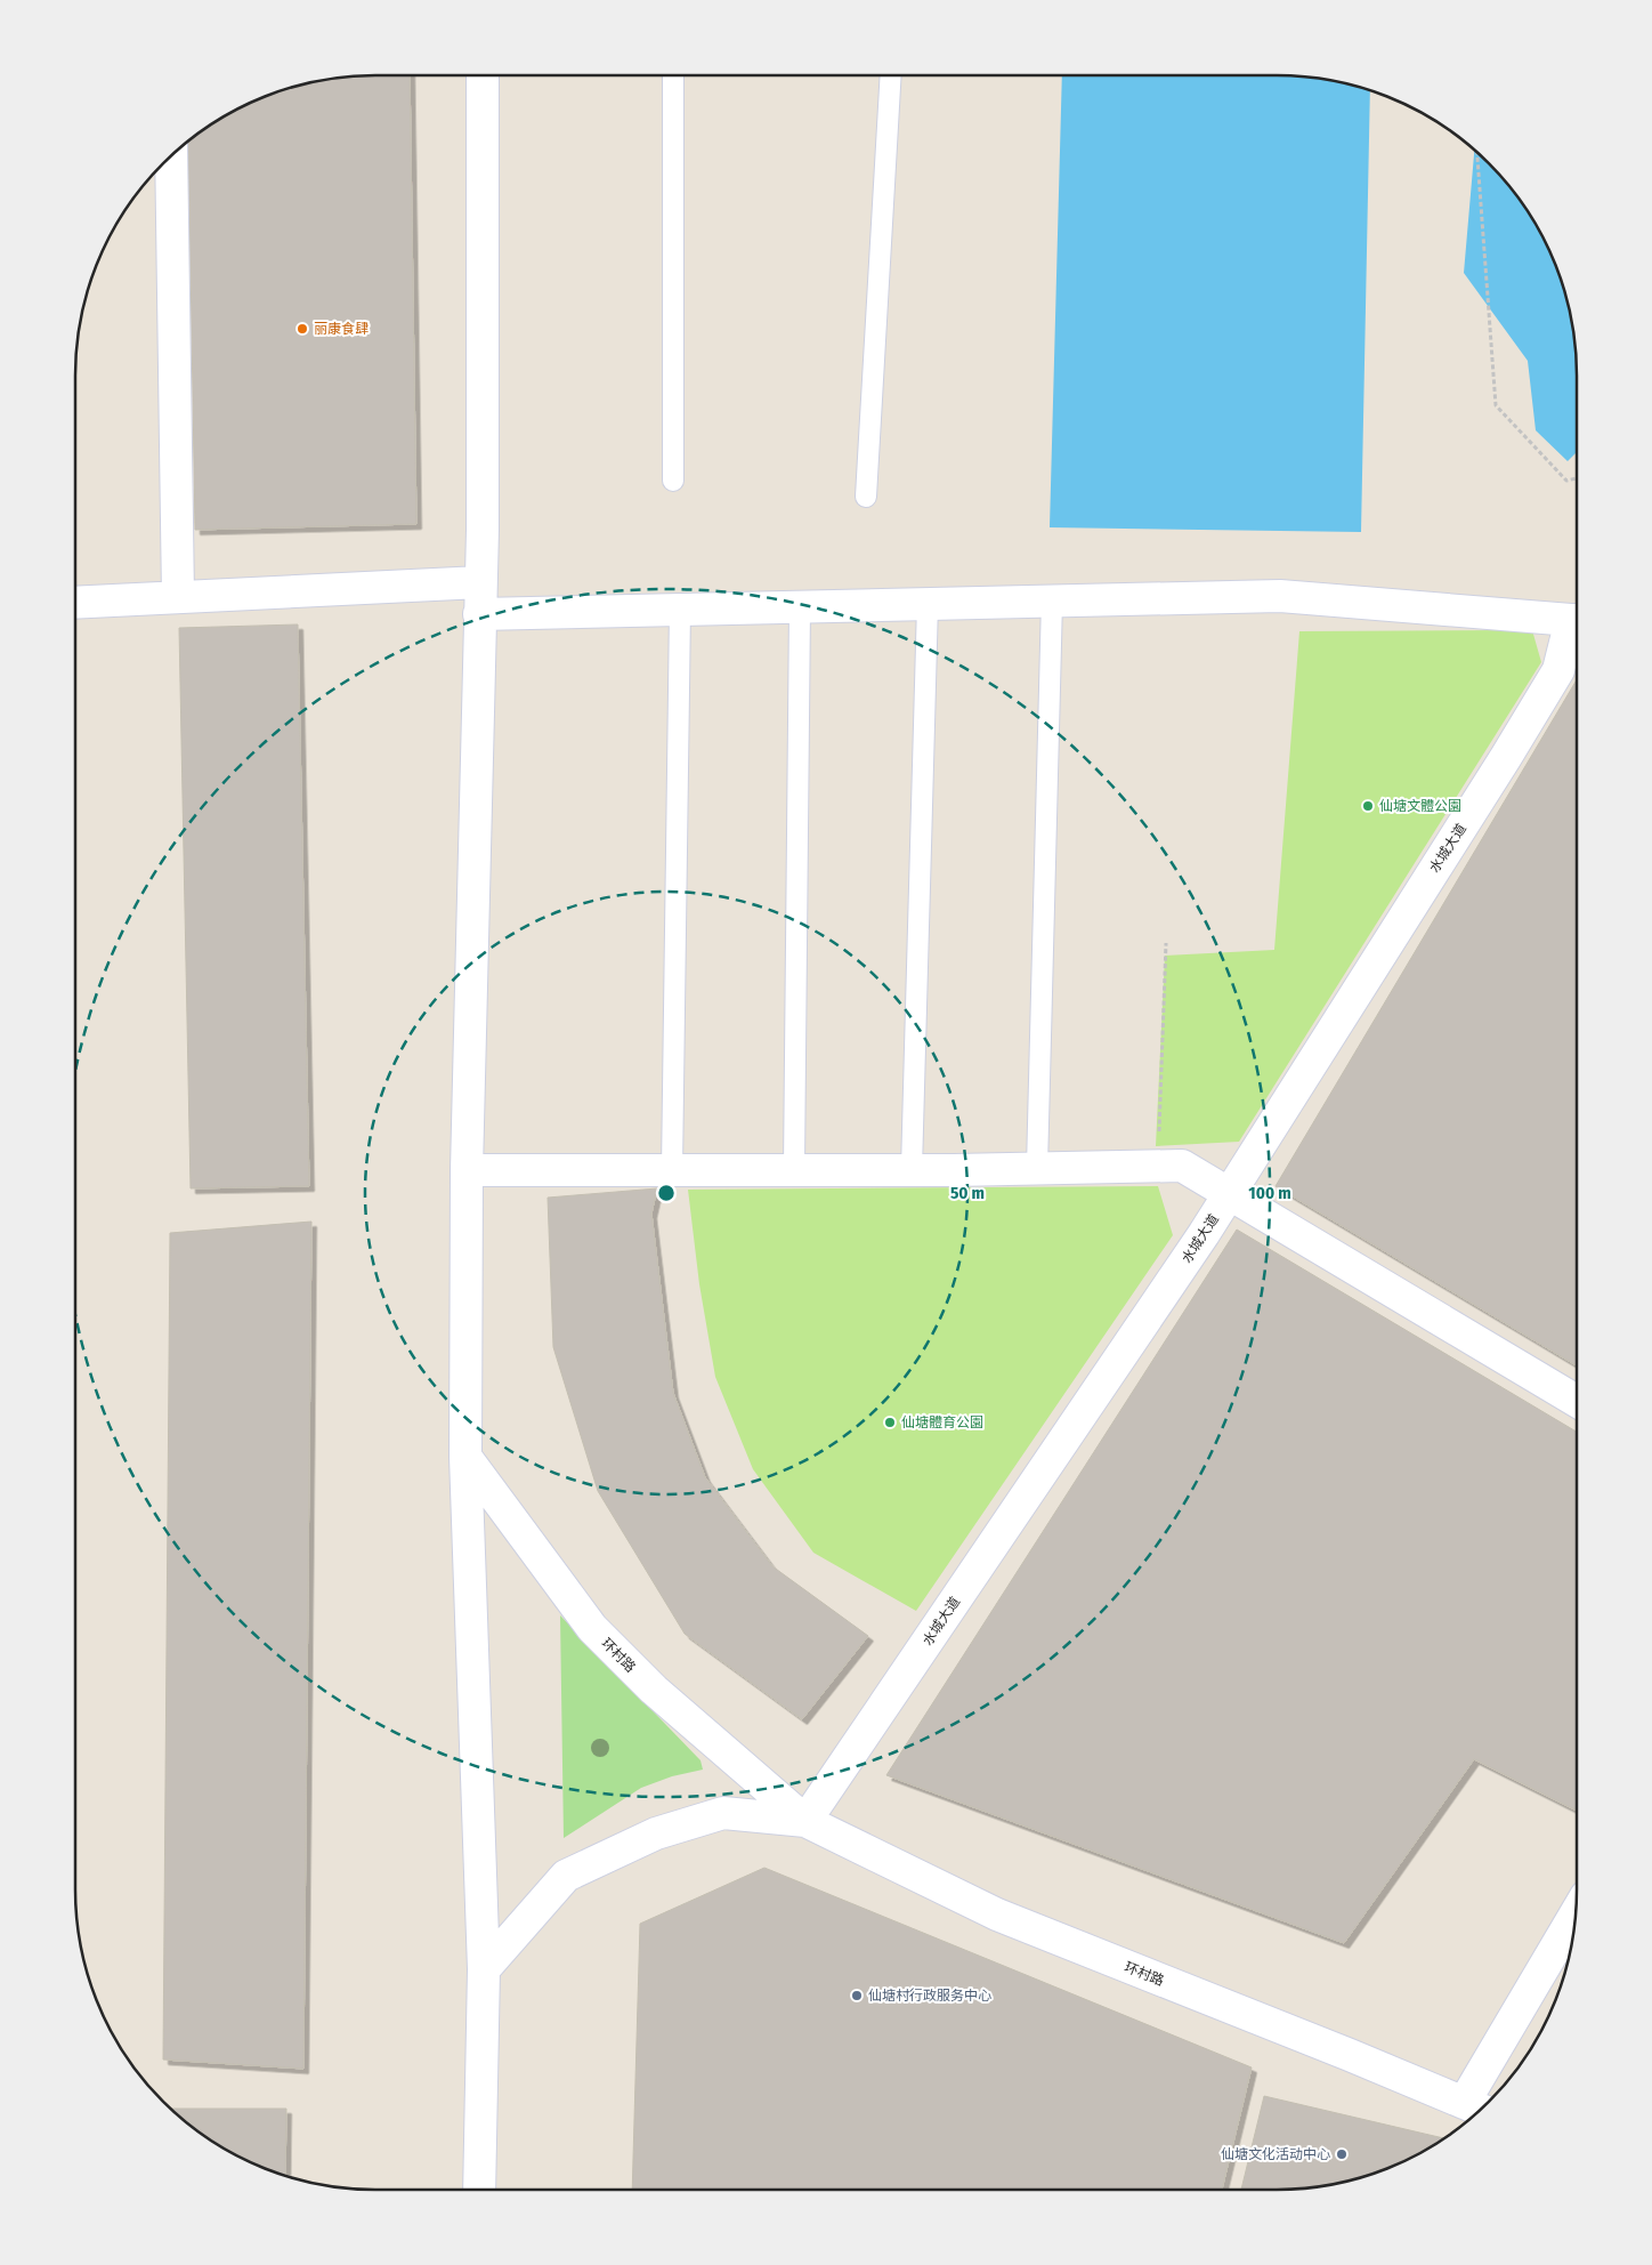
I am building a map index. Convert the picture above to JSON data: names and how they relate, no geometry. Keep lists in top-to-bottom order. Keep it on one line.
{"streets":{"street":["水城大道","环村路"]},"crossings":[["水城大道","环村路"]],"places":["丽康食肆","仙塘文體公園","仙塘體育公園","仙塘村行政服务中心","仙塘文化活动中心"],"rings":["50 m","100 m"]}
